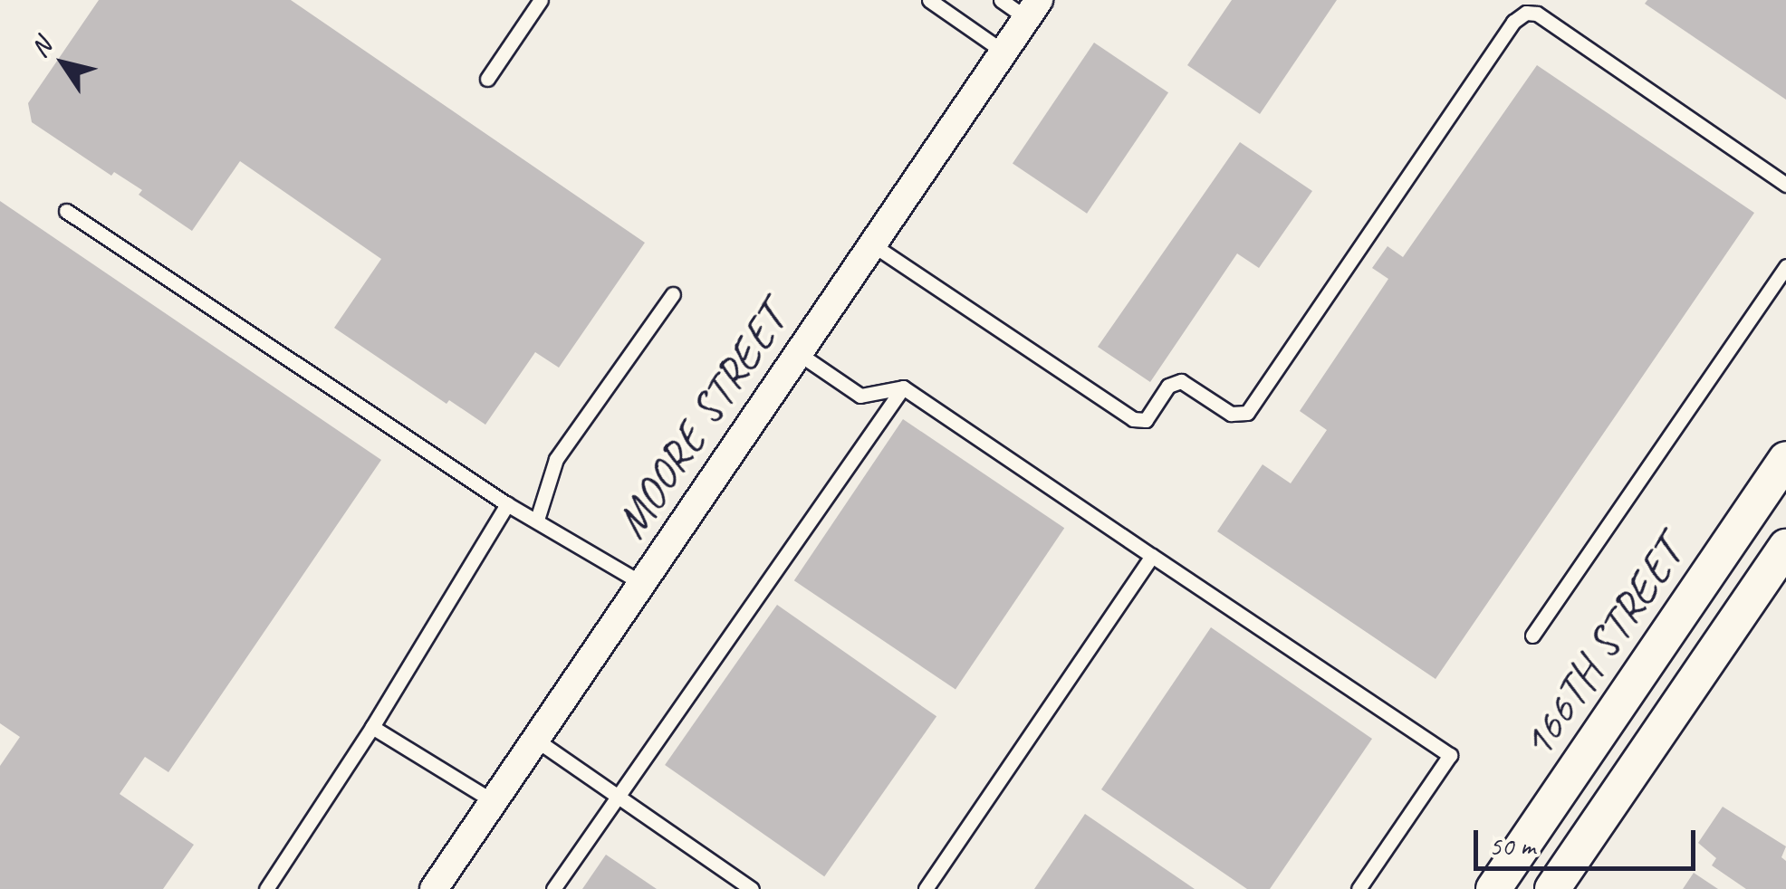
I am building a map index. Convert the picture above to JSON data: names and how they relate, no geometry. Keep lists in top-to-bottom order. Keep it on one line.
{"streets":{"street":["MOORE STREET","166TH STREET"]},"scale_bar":"50 m","north":"top left"}
